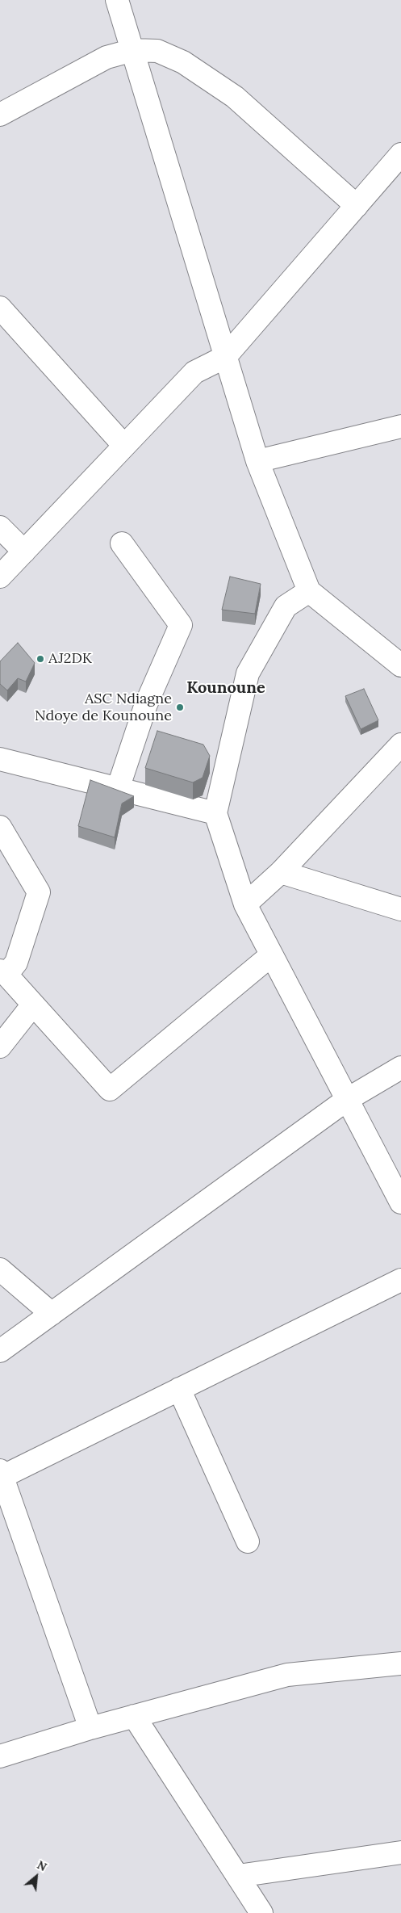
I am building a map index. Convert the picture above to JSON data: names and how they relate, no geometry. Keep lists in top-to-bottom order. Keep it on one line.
{"districts":["Kounoune"],"places":["AJ2DK","ASC Ndiagne Ndoye de Kounoune"],"north":"top right"}
